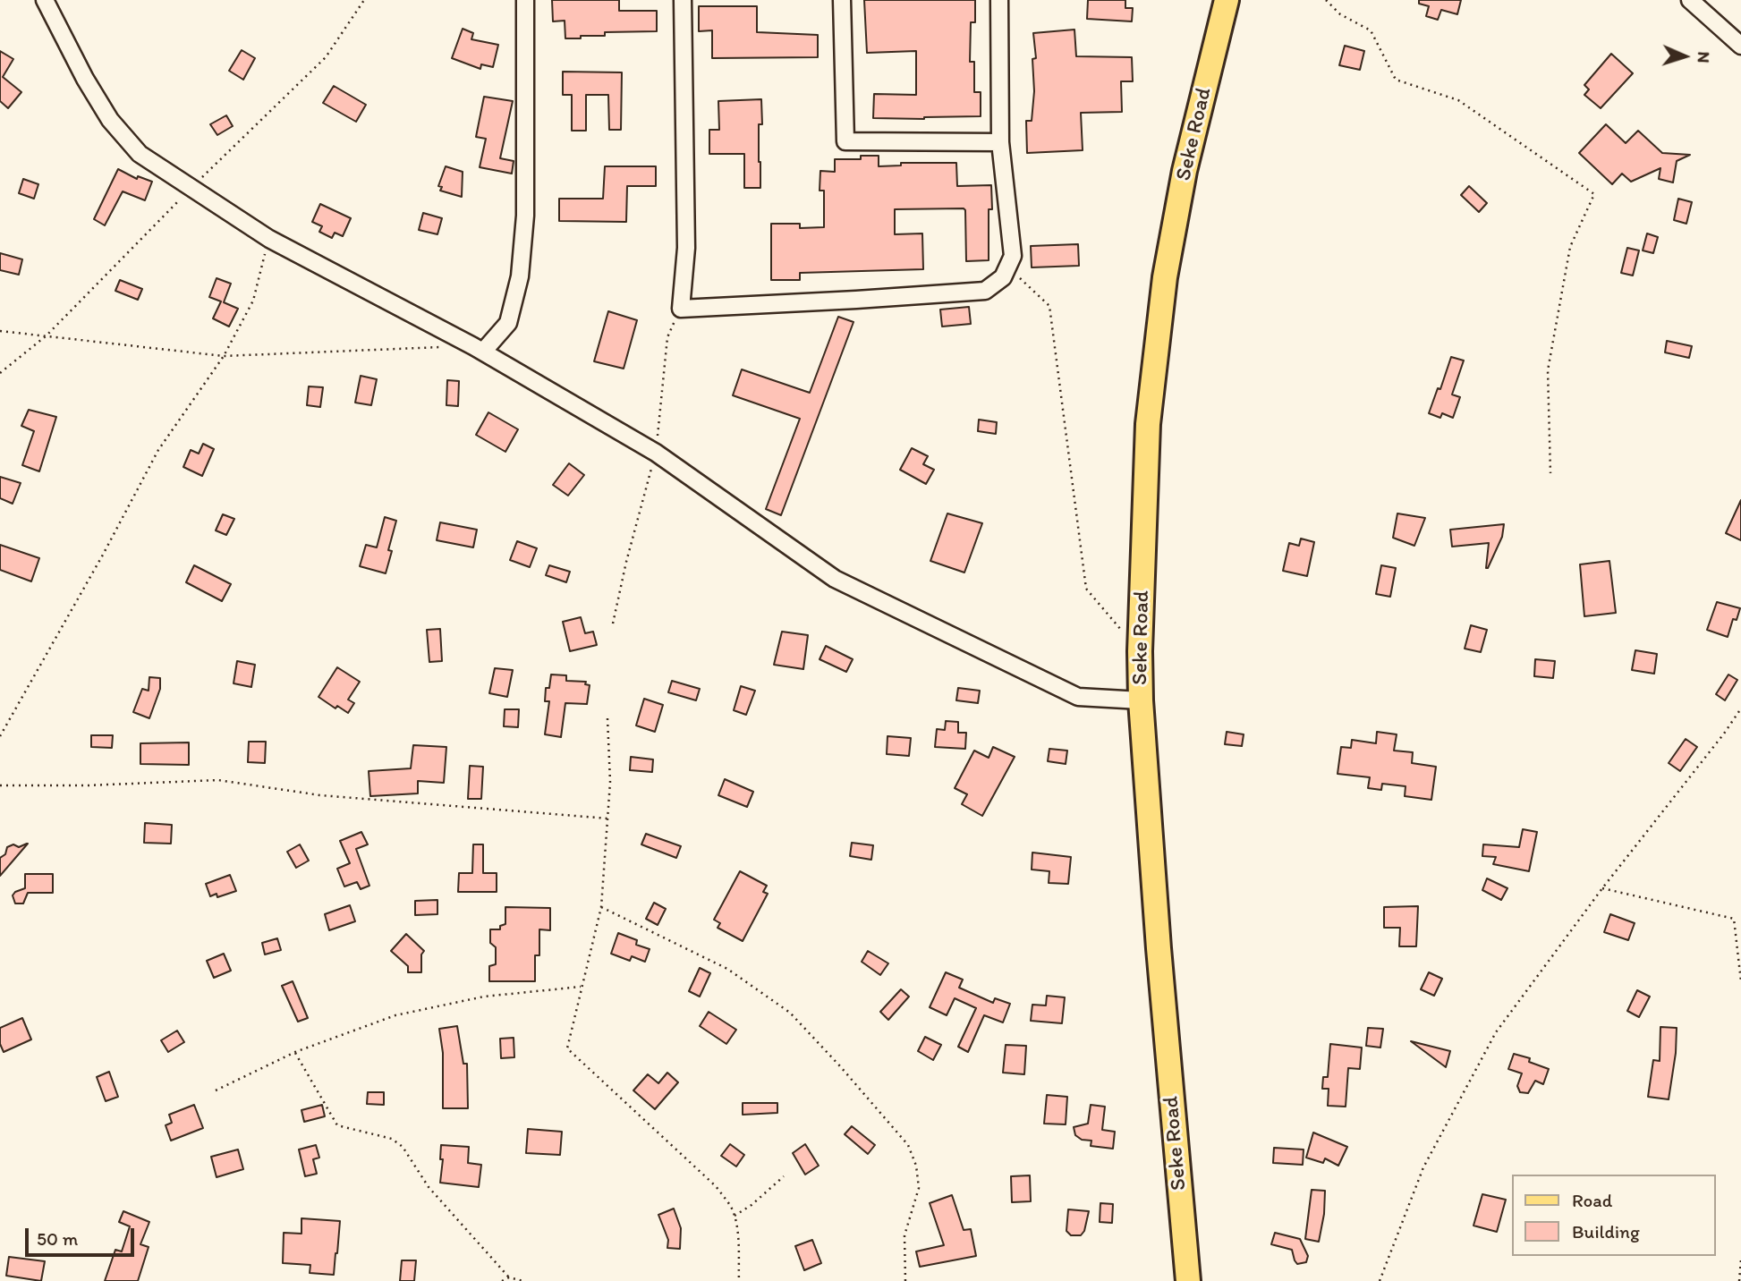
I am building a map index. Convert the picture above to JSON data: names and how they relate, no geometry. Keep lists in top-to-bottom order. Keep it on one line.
{"streets":{"main road":["Seke Road"]},"legend":["Road","Building"],"scale_bar":"50 m","north":"right"}
